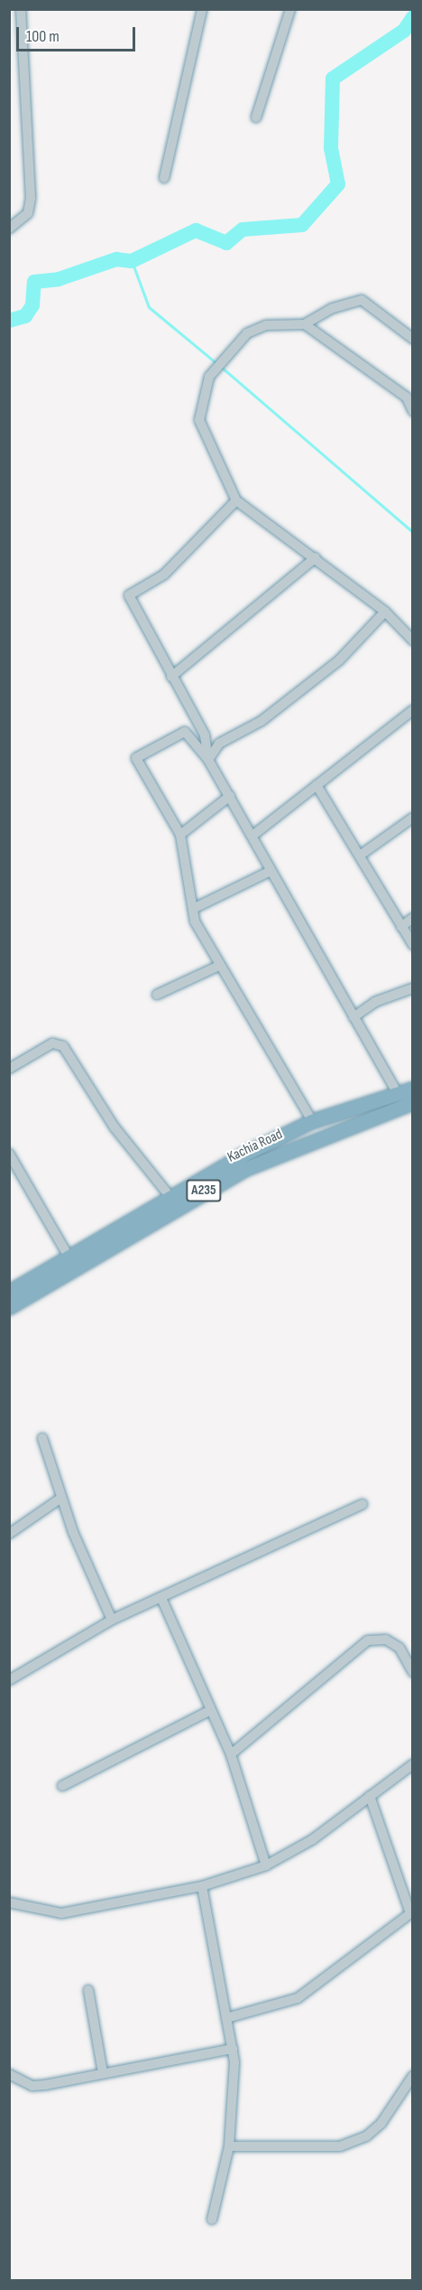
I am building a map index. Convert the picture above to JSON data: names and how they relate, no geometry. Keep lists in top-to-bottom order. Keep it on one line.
{"streets":{"highway":["Kachia Road","A235"]},"scale_bar":"100 m"}
